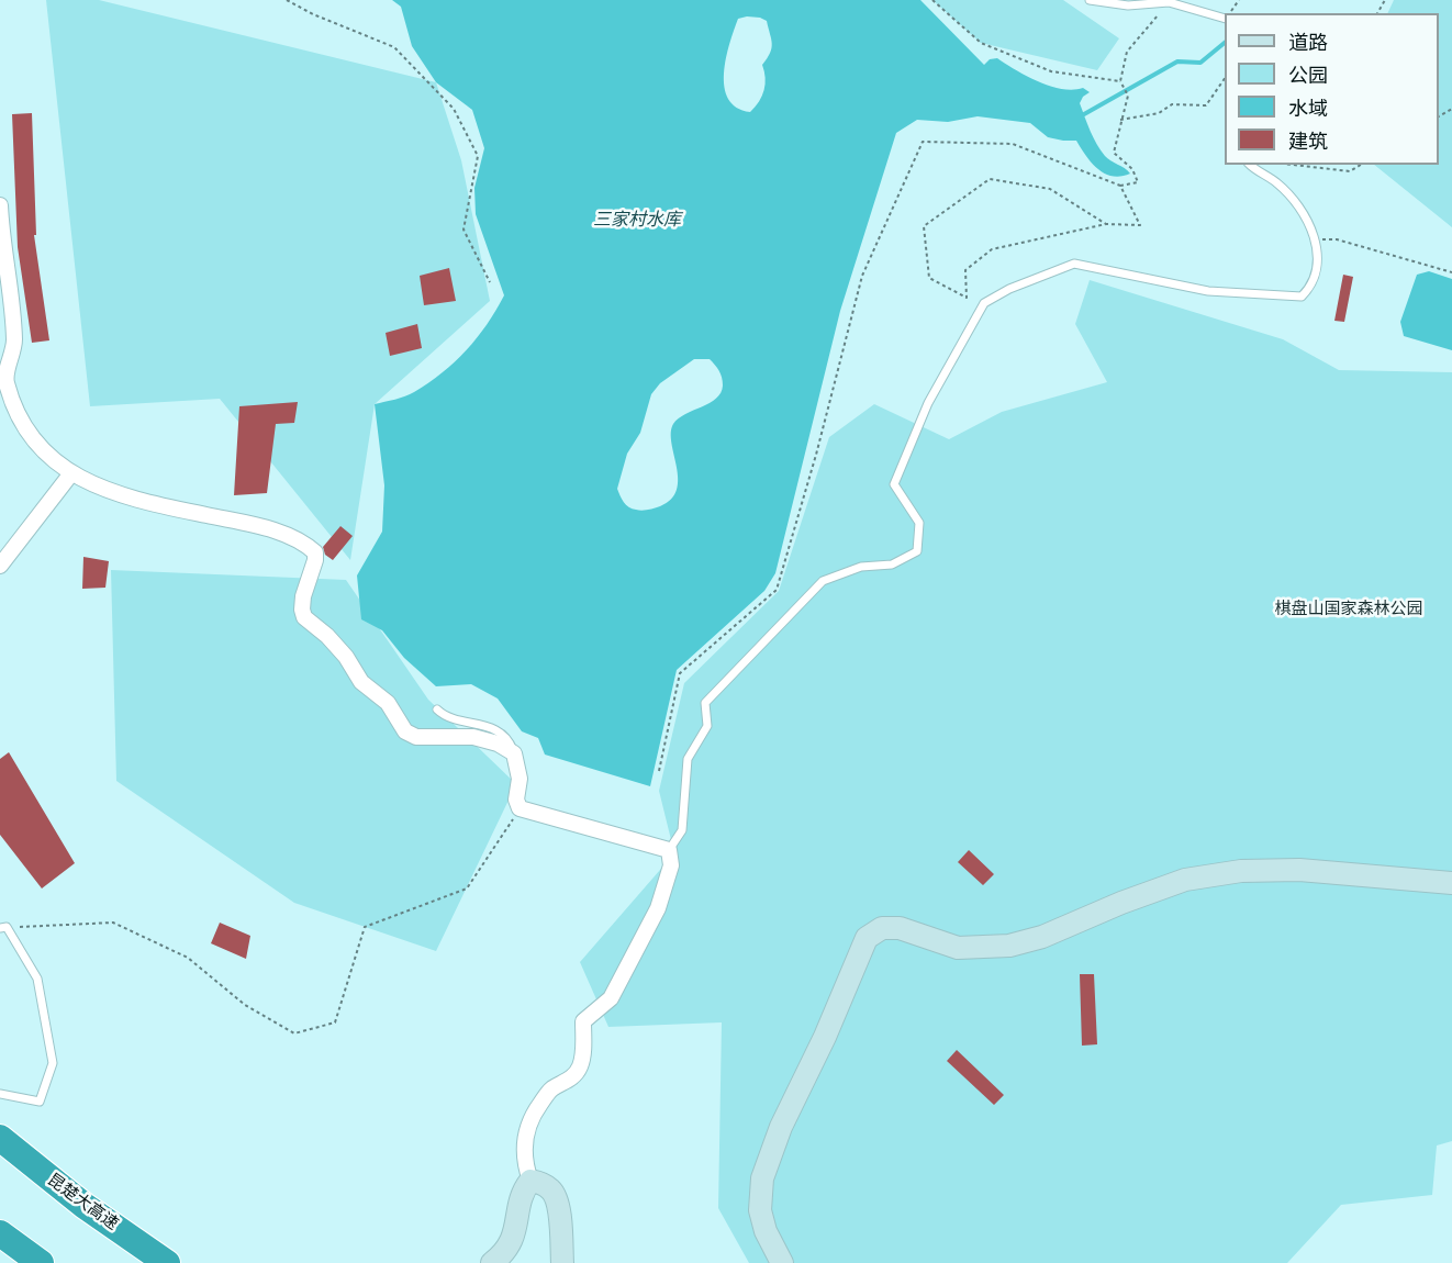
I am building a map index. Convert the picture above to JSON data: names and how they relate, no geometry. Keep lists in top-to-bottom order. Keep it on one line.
{"streets":{"highway":["昆楚大高速"]},"water":["三家村水库"],"parks":["棋盘山国家森林公园"],"legend":["道路","公园","水域","建筑"]}
